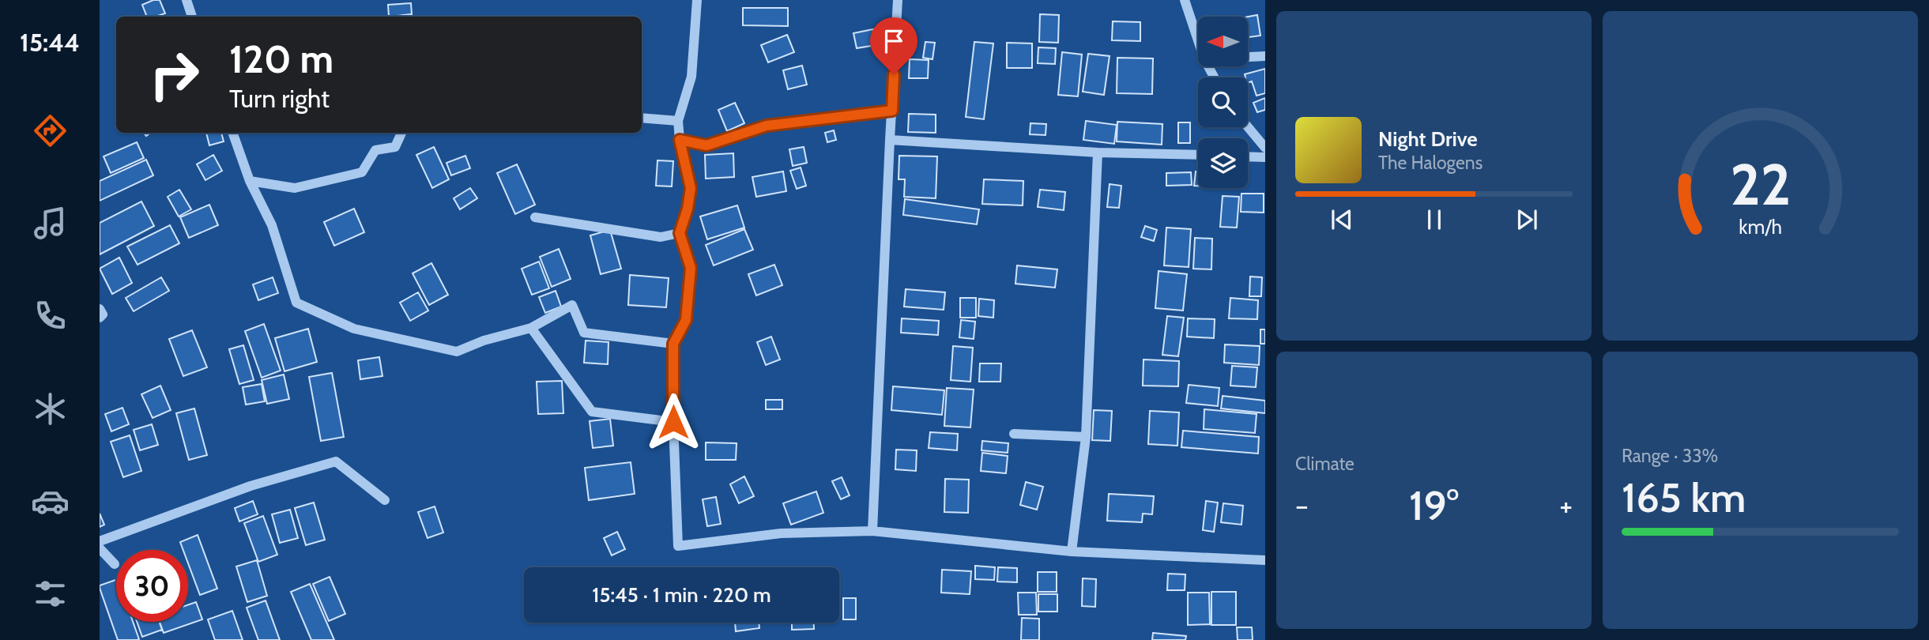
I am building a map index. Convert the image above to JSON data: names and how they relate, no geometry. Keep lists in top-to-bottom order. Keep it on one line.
{"north":"left","page":{"tabs":"15:44","turn":["120 m","Turn right"],"song":["Night Drive","The Halogens"],"tile":["Climate",["Range · 33%","165 km"]],"heat":["−","19°","+"],"limit":"30","trip":"15:45 · 1 min · 220 m","gauge":["22","km/h"]}}
